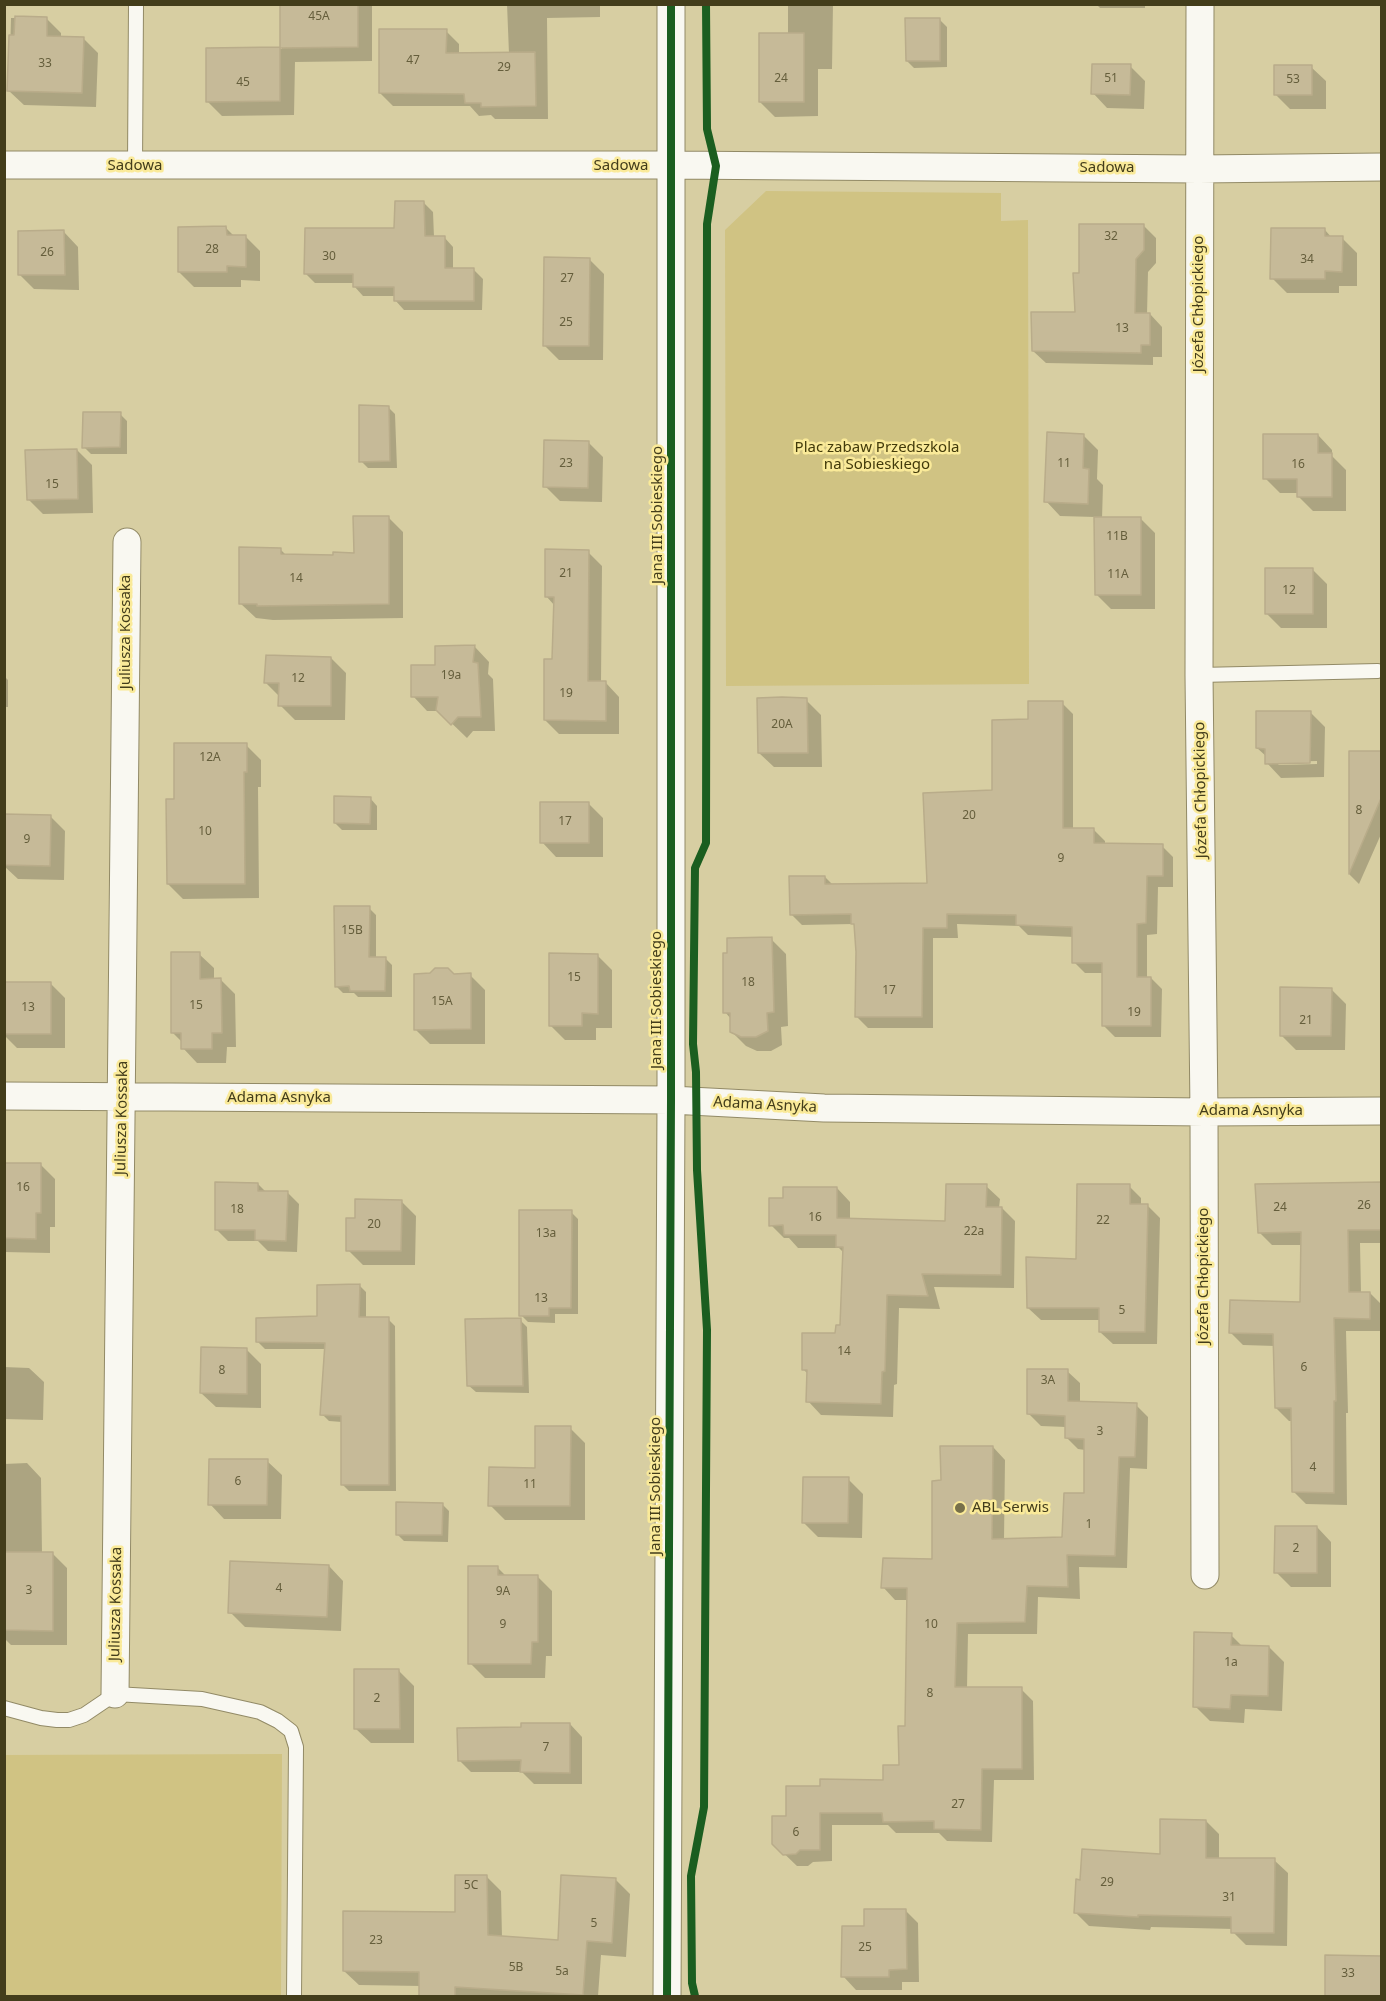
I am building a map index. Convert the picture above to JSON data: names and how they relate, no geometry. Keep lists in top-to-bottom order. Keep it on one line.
{"streets":{"street":["Sadowa","Józefa Chłopickiego","Jana III Sobieskiego","Juliusza Kossaka","Adama Asnyka"]},"crossings":[["Sadowa","Józefa Chłopickiego"],["Sadowa","Jana III Sobieskiego"],["Józefa Chłopickiego","Adama Asnyka"],["Jana III Sobieskiego","Adama Asnyka"],["Juliusza Kossaka","Adama Asnyka"]],"parks":["Plac zabaw Przedszkola na Sobieskiego"],"places":["ABL Serwis"],"house_numbers":["45A","47","33","29","24","51","53","45","32","28","26","30","34","27","25","13","23","11","16","15","11B","21","11A","14","12","19a","12","19","20A","12A","8","20","17","10","9","9","15B","15","18","17","15A","15","13","19","21","16","26","24","18","16","22","20","22a","13a","13","5","14","6","8","3A","3","4","6","11","1","2","4","3","9A","9","10","1a","8","2","7","27","6","29","5C","31","5","23","25","5B","5a","33"]}
